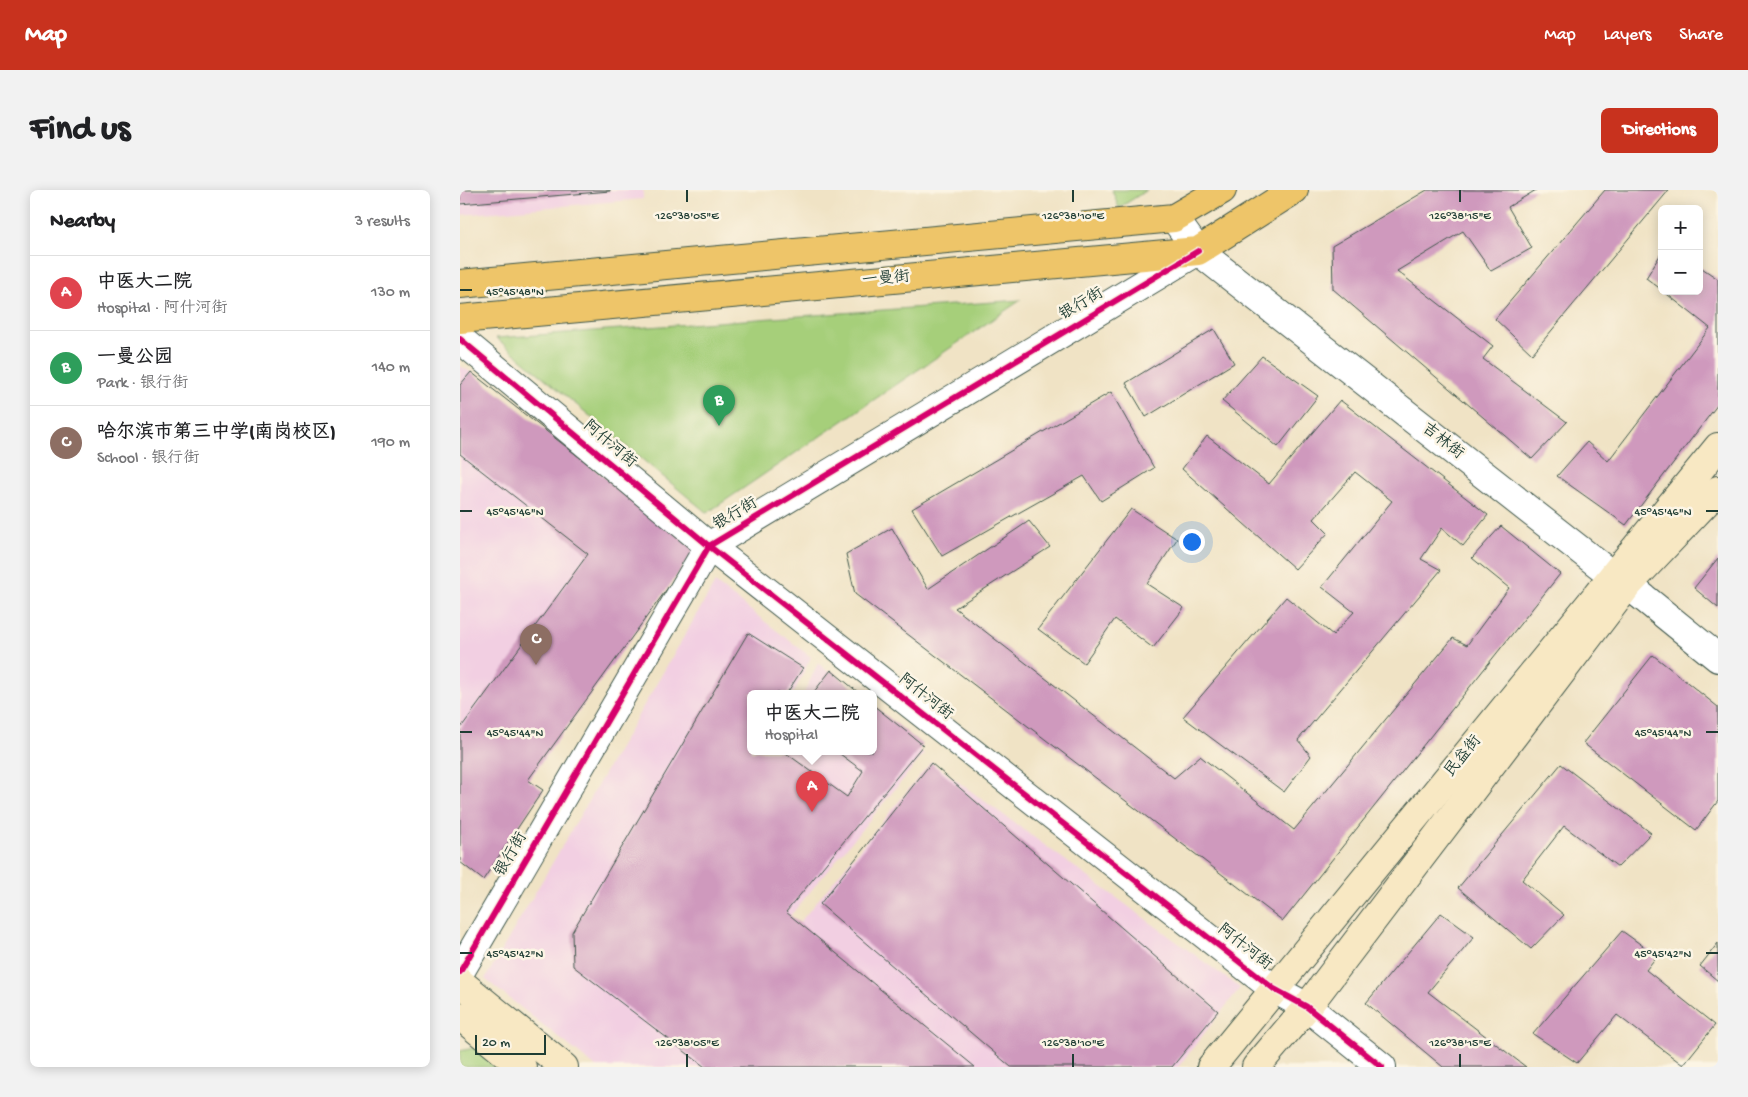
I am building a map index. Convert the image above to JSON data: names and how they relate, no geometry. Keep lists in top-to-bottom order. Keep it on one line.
{"streets":{"main road":["一曼街","民益街"],"street":["银行街","吉林街","阿什河街"]},"crossings":[["一曼街","银行街"],["一曼街","吉林街"],["银行街","吉林街"],["银行街","阿什河街"],["吉林街","民益街"],["阿什河街","民益街"]],"scale_bar":"20 m","page":{"header":"Map","nav":["Map","Layers","Share"],"buttons":"Directions","title":"Find us","heading":["Nearby","3 results"],"map_buttons":["+","−"],"list":[{"mark":"A","name":"中医大二院","note":"Hospital · 阿什河街","value":"130 m"},{"mark":"B","name":"一曼公园","note":"Park · 银行街","value":"140 m"},{"mark":"C","name":"哈尔滨市第三中学(南岗校区)","note":"School · 银行街","value":"190 m"}],"pins":["B","C","A"],"popup":["中医大二院","Hospital"],"scale":"20 m"},"coordinates":["126°38'05\"E","126°38'10\"E","126°38'15\"E","45°45'48\"N","45°45'46\"N","45°45'44\"N","45°45'42\"N"]}
